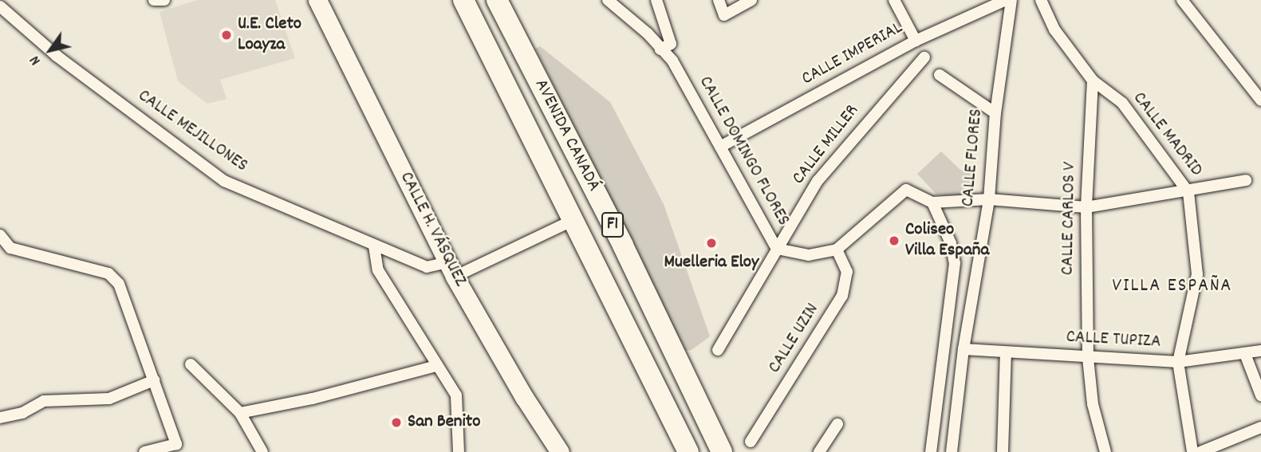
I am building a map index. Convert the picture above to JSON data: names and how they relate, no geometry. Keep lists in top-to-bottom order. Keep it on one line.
{"streets":{"highway":["AVENIDA CANADÁ","F1"],"main road":["CALLE H. VÁSQUEZ"],"street":["CALLE IMPERIAL","CALLE MEJILLONES","CALLE MADRID","CALLE MILLER","CALLE DOMINGO FLORES","CALLE FLORES","CALLE CARLOS V","CALLE UZIN","CALLE TUPIZA"]},"crossings":[["CALLE IMPERIAL","CALLE DOMINGO FLORES"],["CALLE MEJILLONES","AVENIDA CANADÁ"],["CALLE MEJILLONES","CALLE H. VÁSQUEZ"],["CALLE MADRID","CALLE CARLOS V"],["CALLE MADRID","CALLE TUPIZA"],["CALLE MILLER","CALLE DOMINGO FLORES"],["CALLE DOMINGO FLORES","CALLE UZIN"],["CALLE FLORES","CALLE TUPIZA"],["CALLE CARLOS V","CALLE TUPIZA"]],"districts":["VILLA ESPAÑA"],"places":["U.E. Cleto Loayza","Coliseo Villa España","Muelleria Eloy","San Benito"],"north":"bottom left"}
